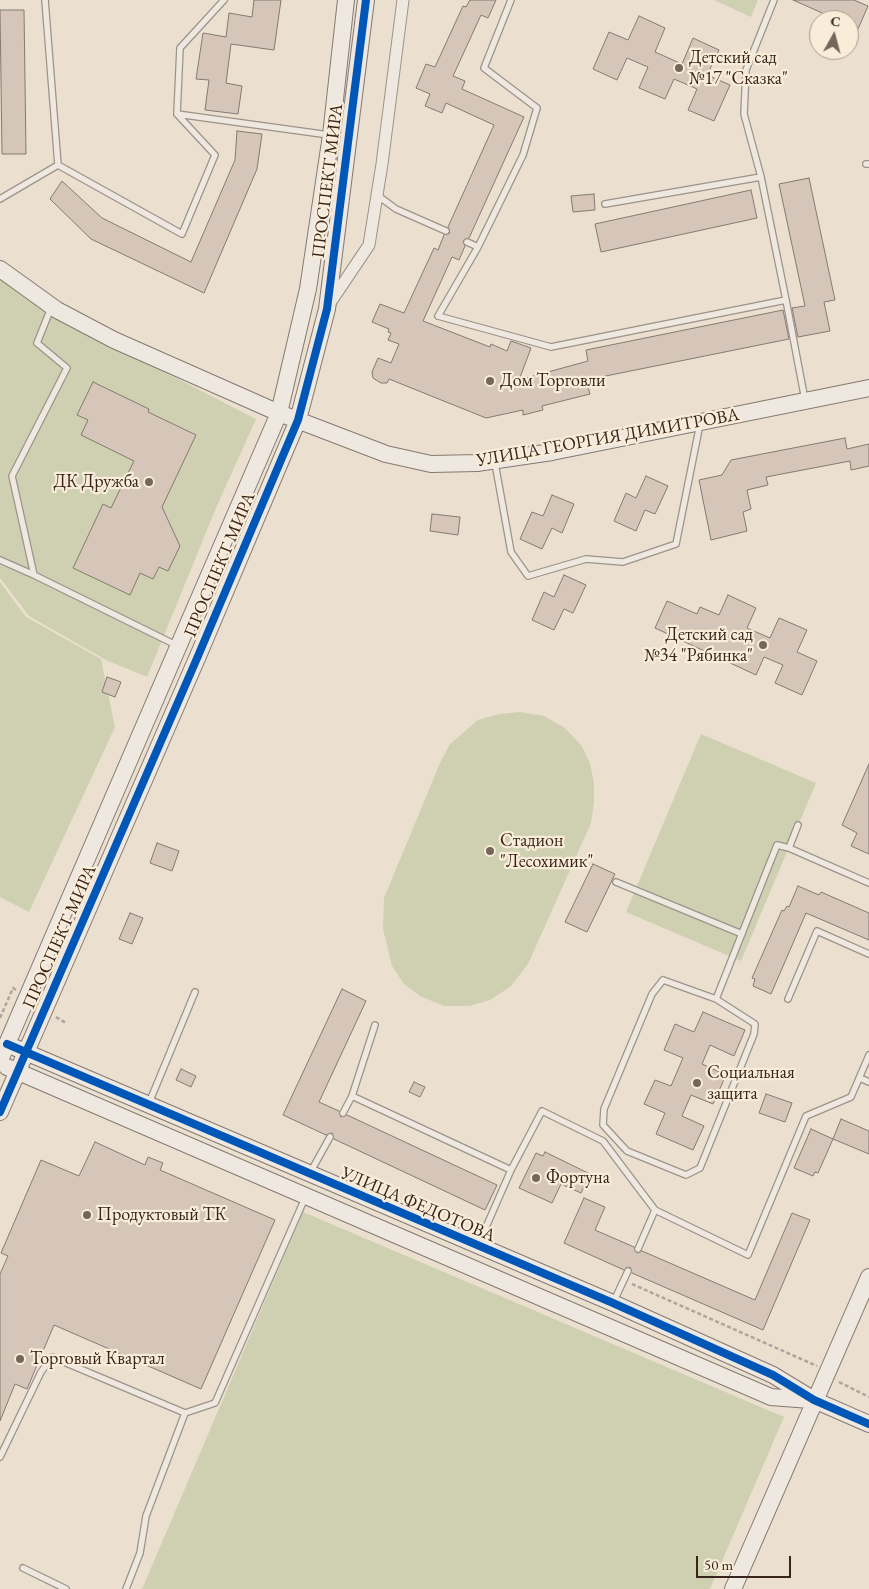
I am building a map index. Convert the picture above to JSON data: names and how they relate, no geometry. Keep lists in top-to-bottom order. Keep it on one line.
{"streets":{"street":["ПРОСПЕКТ МИРА","УЛИЦА ГЕОРГИЯ ДИМИТРОВА","УЛИЦА ФЕДОТОВА"]},"crossings":[["ПРОСПЕКТ МИРА","УЛИЦА ГЕОРГИЯ ДИМИТРОВА"],["ПРОСПЕКТ МИРА","УЛИЦА ФЕДОТОВА"]],"places":["Детский сад №17 \"Сказка\"","Дом Торговли","ДК Дружба","Детский сад №34 \"Рябинка\"","Стадион \"Лесохимик\"","Социальная защита","Фортуна","Продуктовый ТК","Торговый Квартал"],"scale_bar":"50 m","north":"top"}
